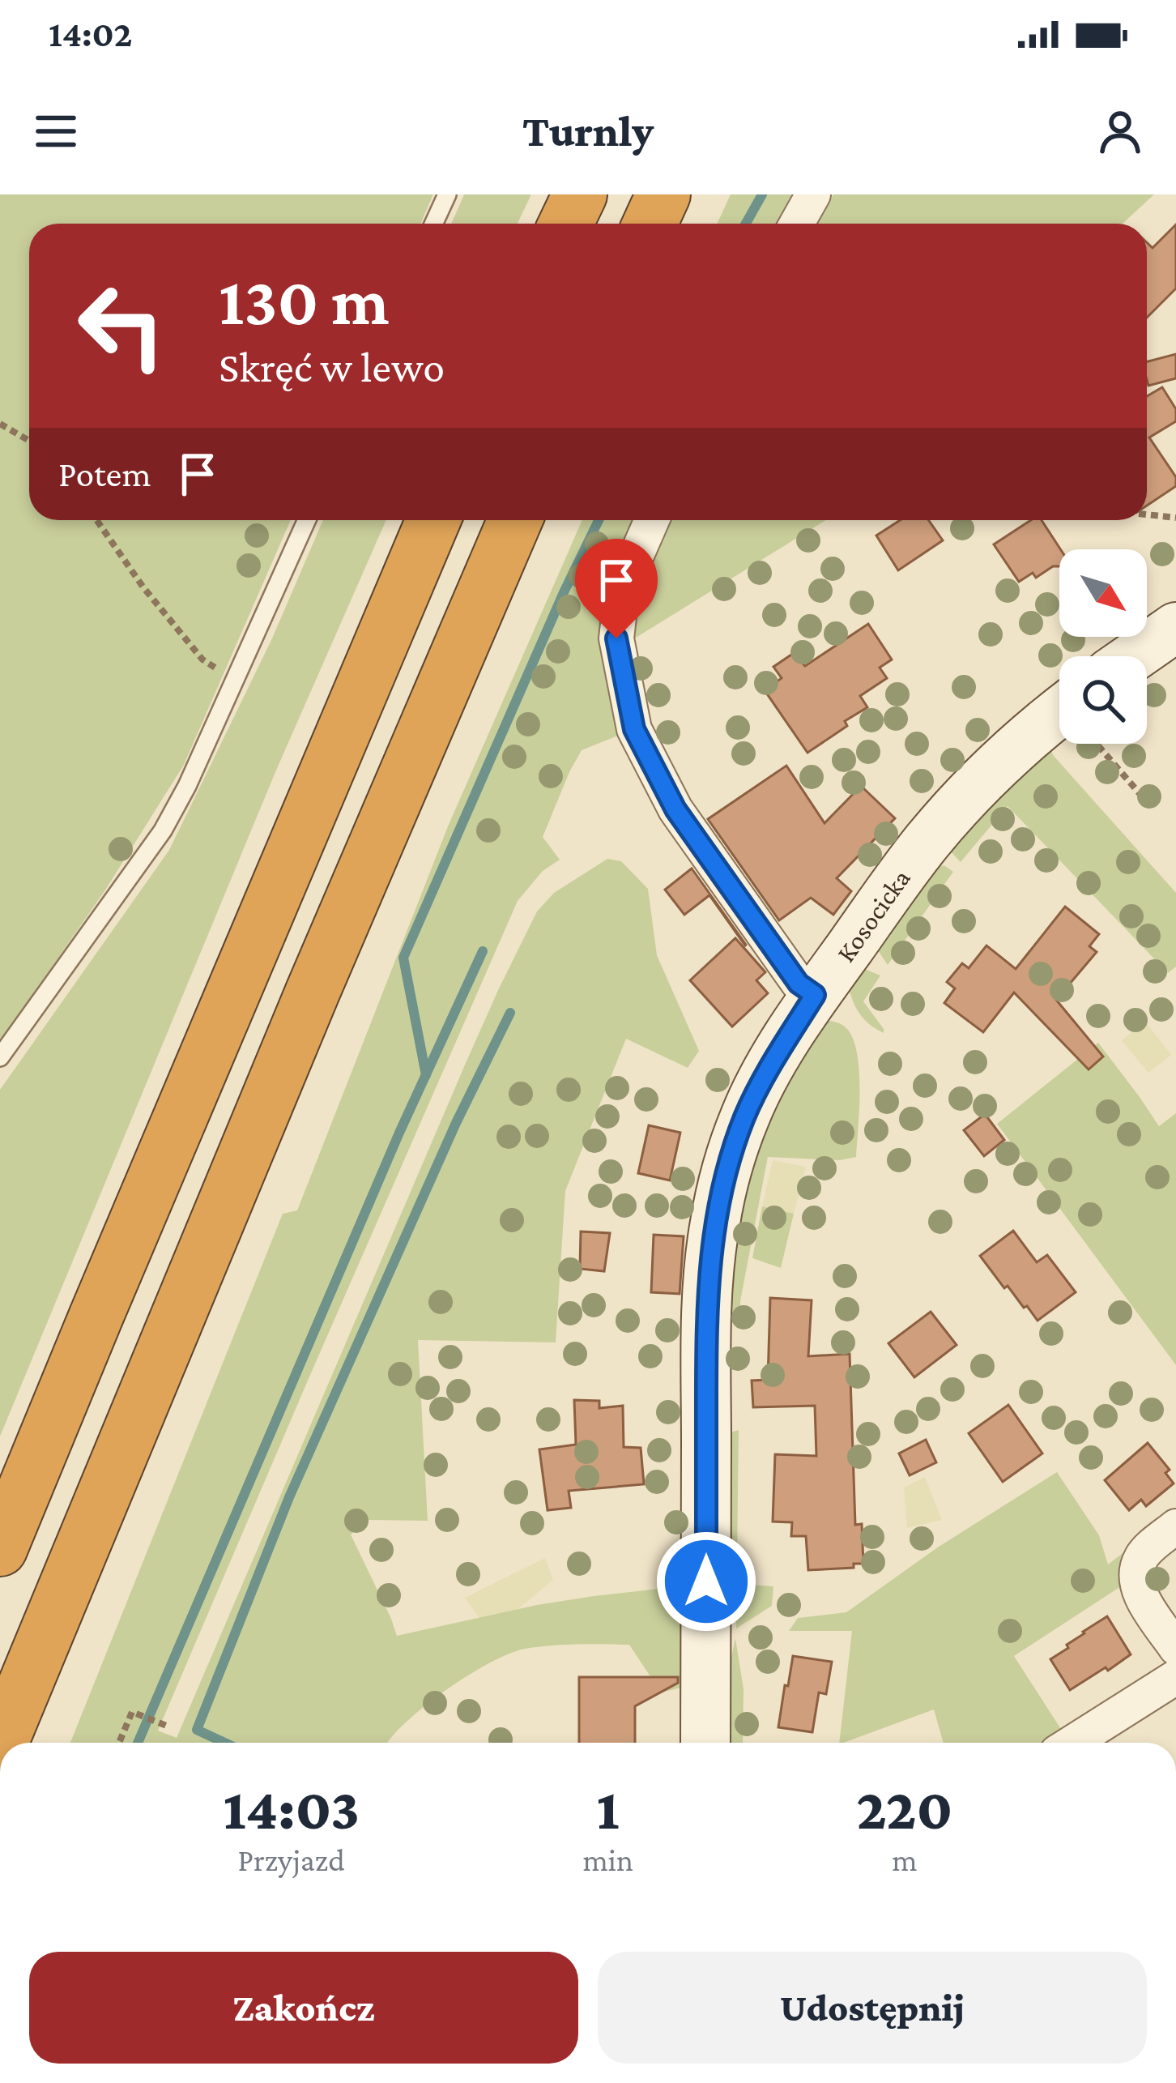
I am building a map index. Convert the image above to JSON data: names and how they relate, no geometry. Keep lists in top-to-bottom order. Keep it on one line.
{"streets":{"street":["Kosocicka"]},"north":"bottom right","page":{"status":"14:02","header":"Turnly","turn":["130 m","Skręć w lewo"],"then":"Potem","eta":["14:03","Przyjazd","1","min","220","m"],"buttons":["Zakończ","Udostępnij"]}}
